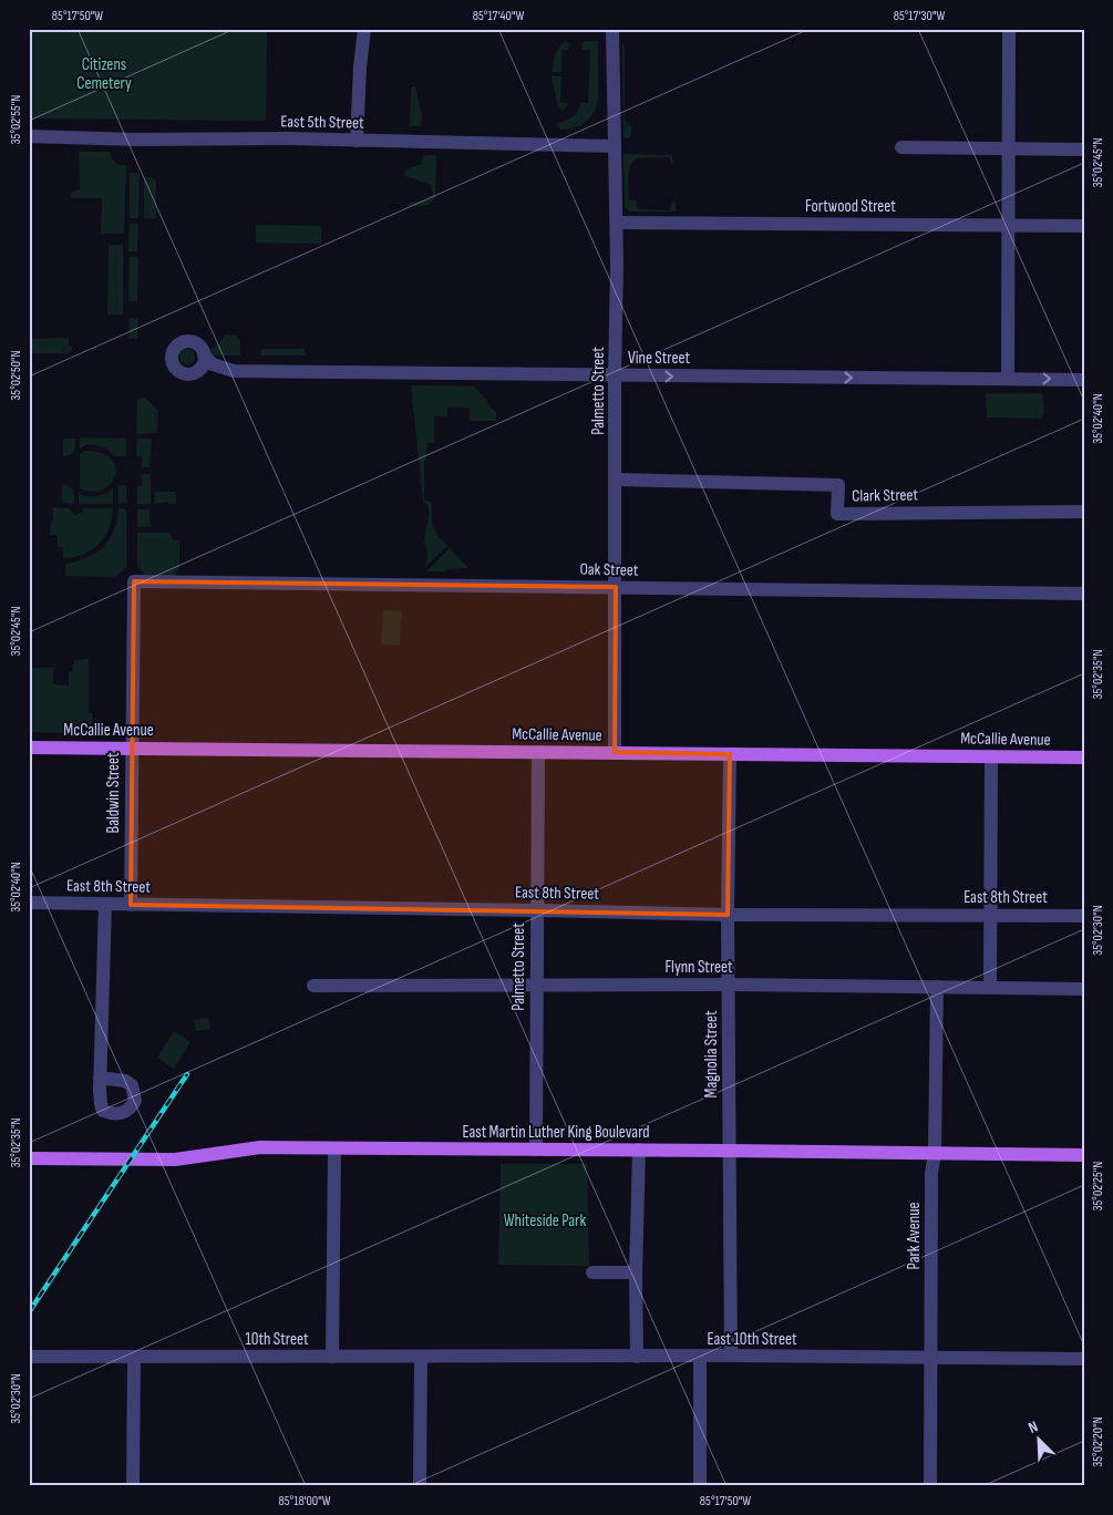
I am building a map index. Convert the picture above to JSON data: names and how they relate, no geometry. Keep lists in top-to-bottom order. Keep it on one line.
{"streets":{"main road":["McCallie Avenue","East Martin Luther King Boulevard"],"street":["East 5th Street","Fortwood Street","Vine Street","Palmetto Street","Clark Street","Oak Street","Baldwin Street","East 8th Street","Flynn Street","Magnolia Street","Park Avenue","10th Street","East 10th Street"]},"crossings":[["East 5th Street","Palmetto Street"],["Fortwood Street","Palmetto Street"],["Vine Street","Palmetto Street"],["Palmetto Street","Clark Street"],["Palmetto Street","Oak Street"],["Palmetto Street","McCallie Avenue"],["Palmetto Street","East 8th Street"],["Palmetto Street","Flynn Street"],["Palmetto Street","East Martin Luther King Boulevard"],["Oak Street","Baldwin Street"],["McCallie Avenue","Baldwin Street"],["McCallie Avenue","Magnolia Street"],["Baldwin Street","East 8th Street"],["East 8th Street","Magnolia Street"],["Flynn Street","Magnolia Street"],["Flynn Street","Park Avenue"],["Magnolia Street","East Martin Luther King Boulevard"],["Magnolia Street","East 10th Street"],["East Martin Luther King Boulevard","Park Avenue"],["Park Avenue","East 10th Street"],["10th Street","East 10th Street"]],"one_way":["Vine Street"],"parks":["Citizens Cemetery","Whiteside Park"],"north":"top left","coordinates":["85°17'50\"W","85°17'40\"W","85°17'30\"W","35°02'55\"N","35°02'45\"N","35°02'50\"N","35°02'40\"N","35°02'35\"N","35°02'30\"N","35°02'25\"N","35°02'20\"N","85°18'00\"W"]}
